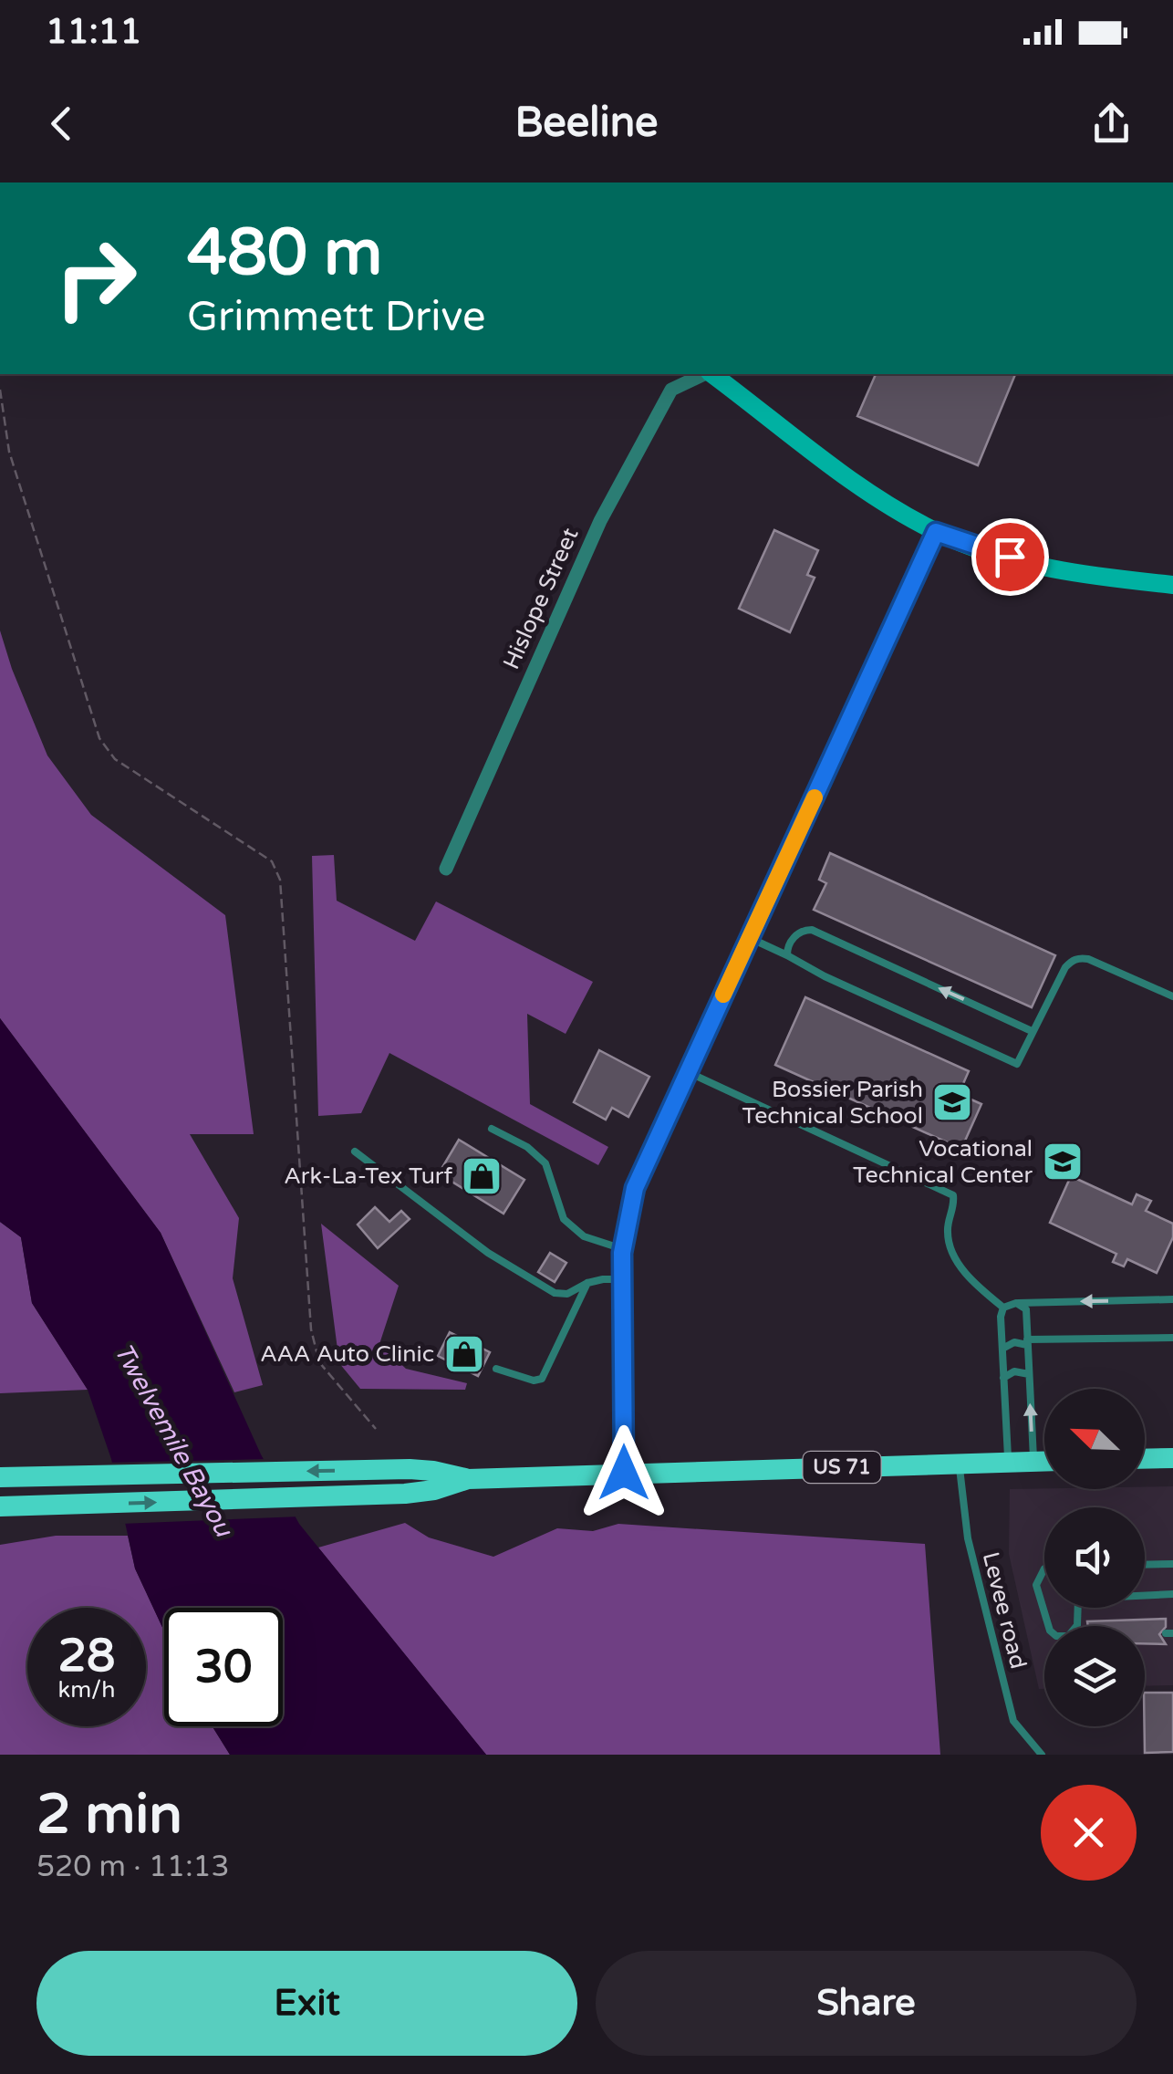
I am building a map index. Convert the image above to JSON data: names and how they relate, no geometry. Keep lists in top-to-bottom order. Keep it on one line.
{"streets":{"main road":["US 71"],"street":["Hislope Street"],"lane":["Levee road"]},"crossings":[["US 71","Levee road"]],"water":["Twelvemile Bayou"],"places":{"school or university":["Bossier Parish Technical School","Vocational Technical Center"],"shop":["Ark-La-Tex Turf","AAA Auto Clinic"]},"north":"top left","page":{"status":"11:11","header":"Beeline","turn":["480 m","Grimmett Drive"],"speed":"28 km/h","limit":"30","heading":["2 min","520 m · 11:13"],"buttons":["Exit","Share"]}}
